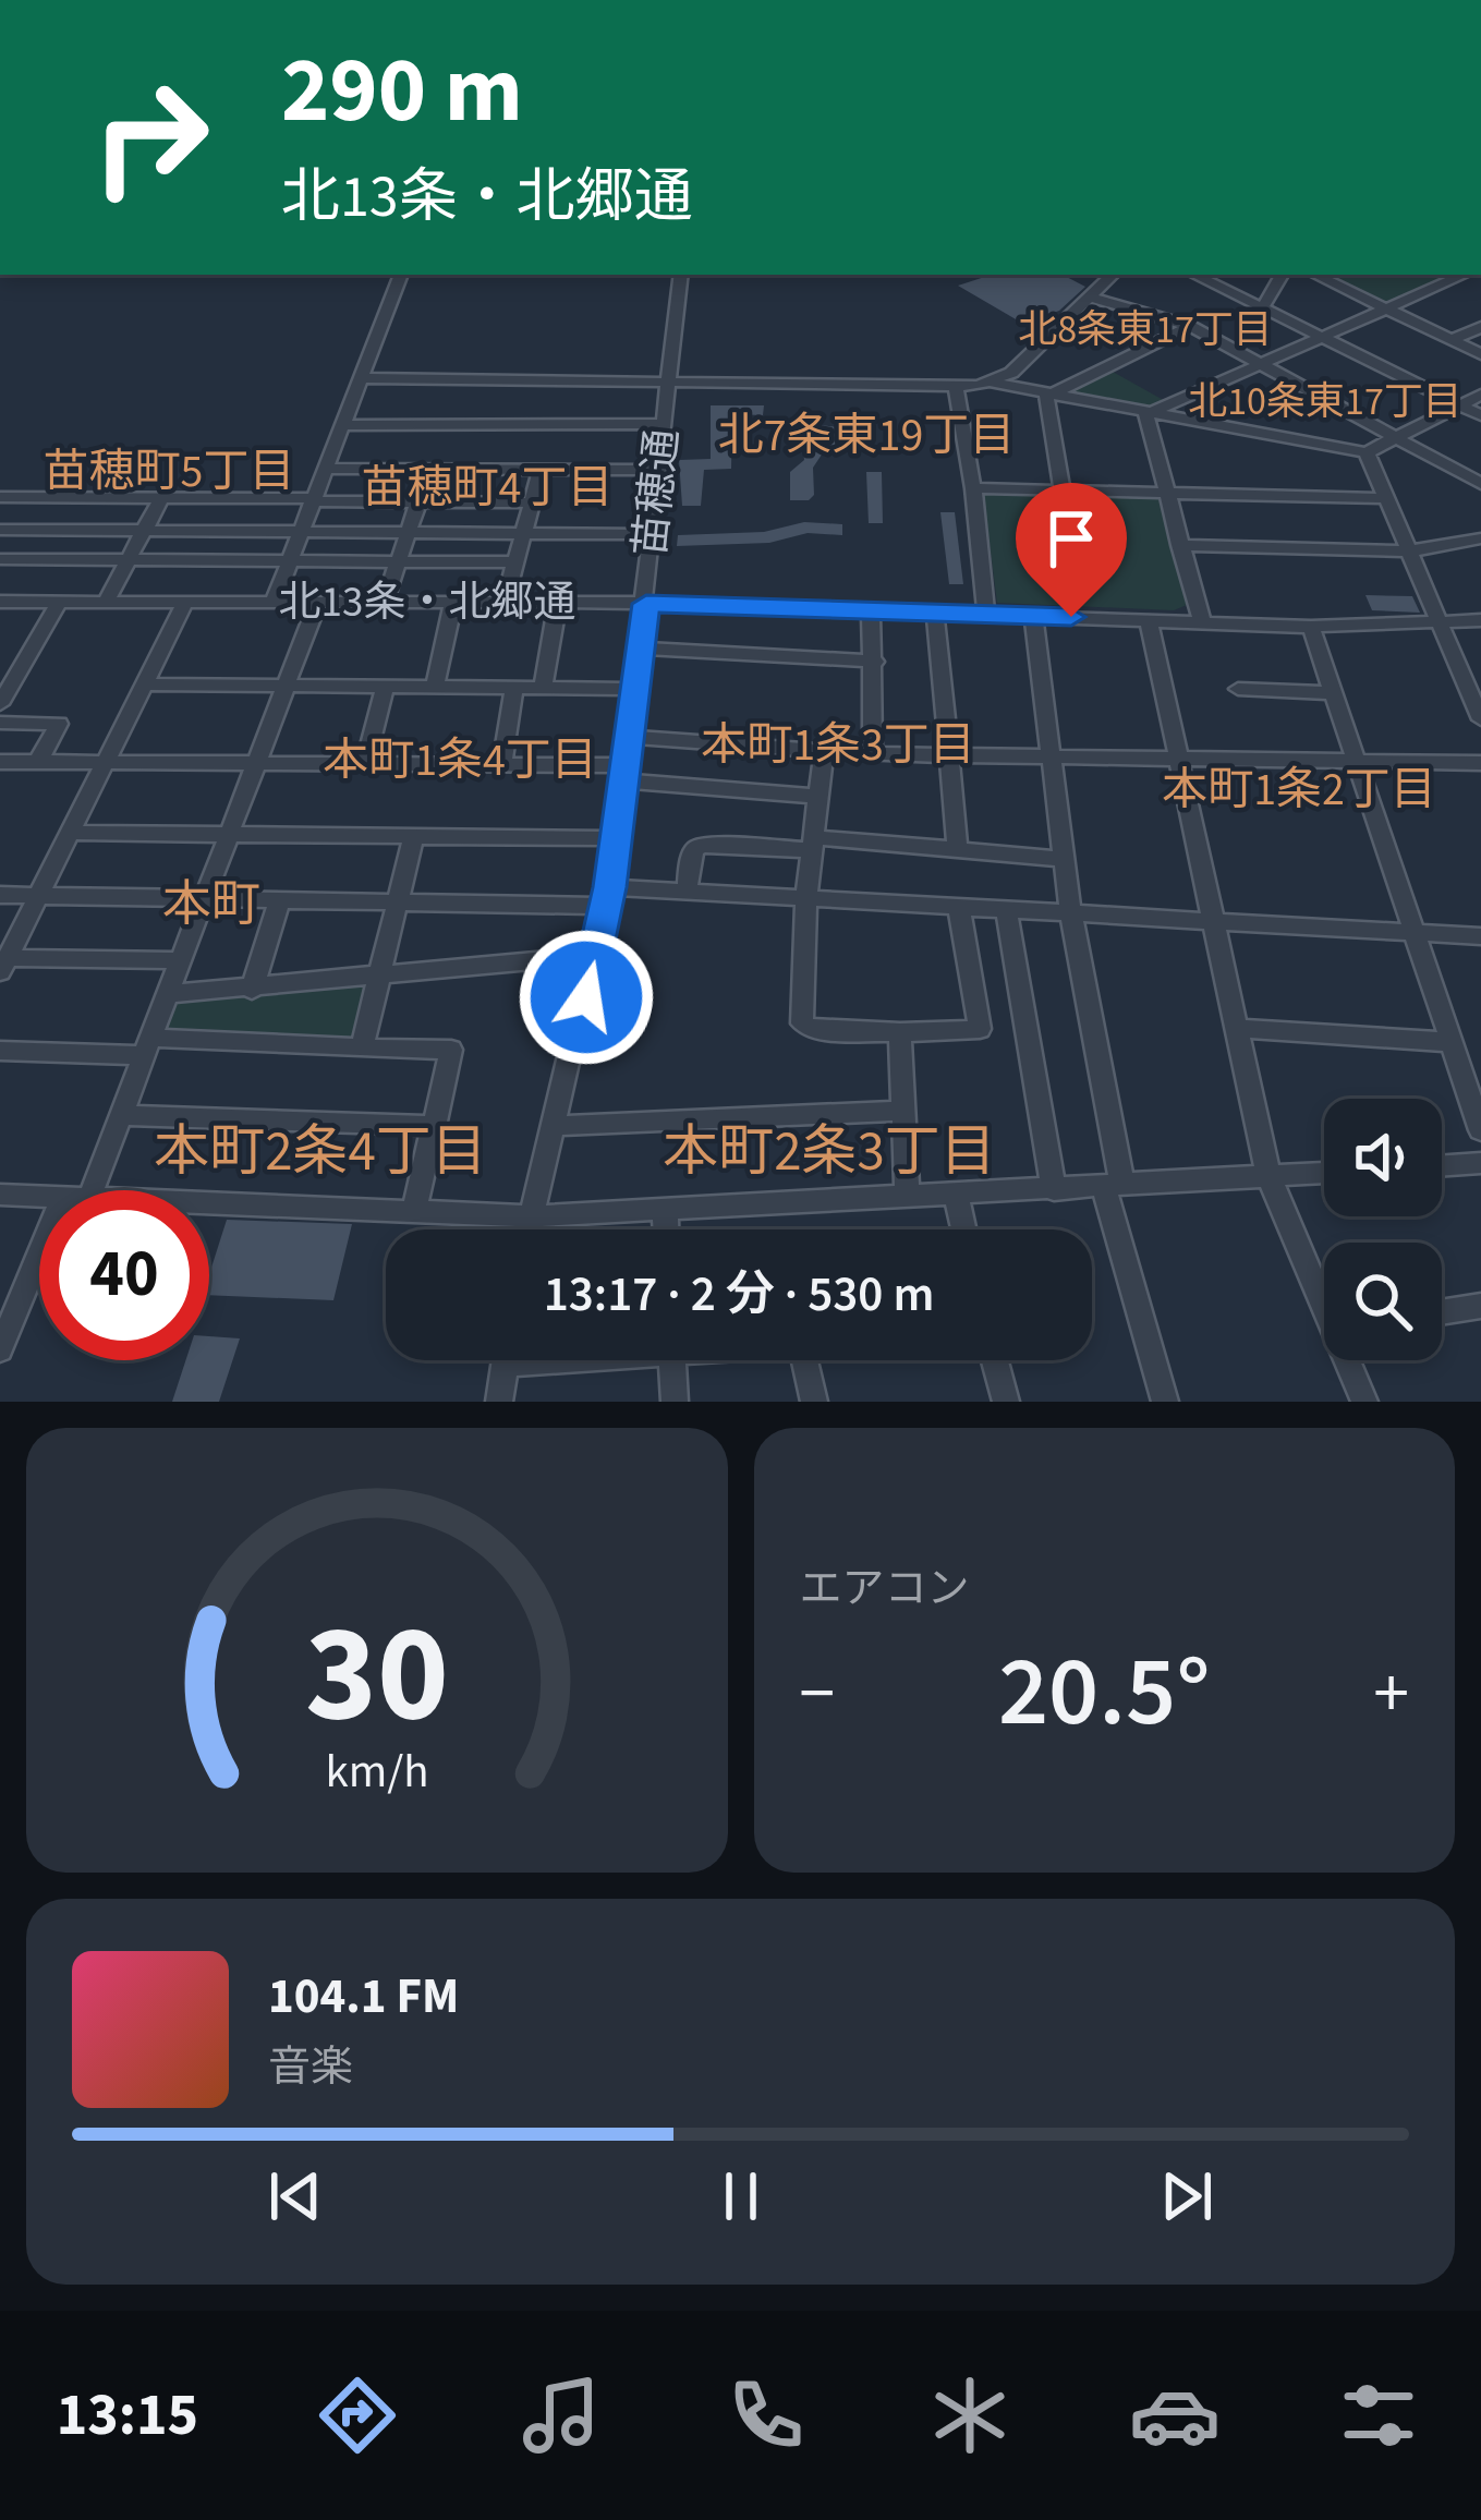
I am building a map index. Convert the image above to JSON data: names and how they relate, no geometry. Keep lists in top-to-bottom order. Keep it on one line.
{"streets":{"street":["苗穂通","北13条・北郷通"]},"crossings":[["苗穂通","北13条・北郷通"]],"districts":["北8条東17丁目","北10条東17丁目","北7条東19丁目","苗穂町5丁目","苗穂町4丁目","本町1条3丁目","本町1条4丁目","本町1条2丁目","本町","本町2条4丁目","本町2条3丁目"],"page":{"turn":["290 m","北13条・北郷通"],"limit":"40","trip":"13:17 · 2 分 · 530 m","tile":"エアコン","heat":["−","20.5°","+"],"song":["104.1 FM","音楽"],"tabs":"13:15","gauge":["30","km/h"]}}
